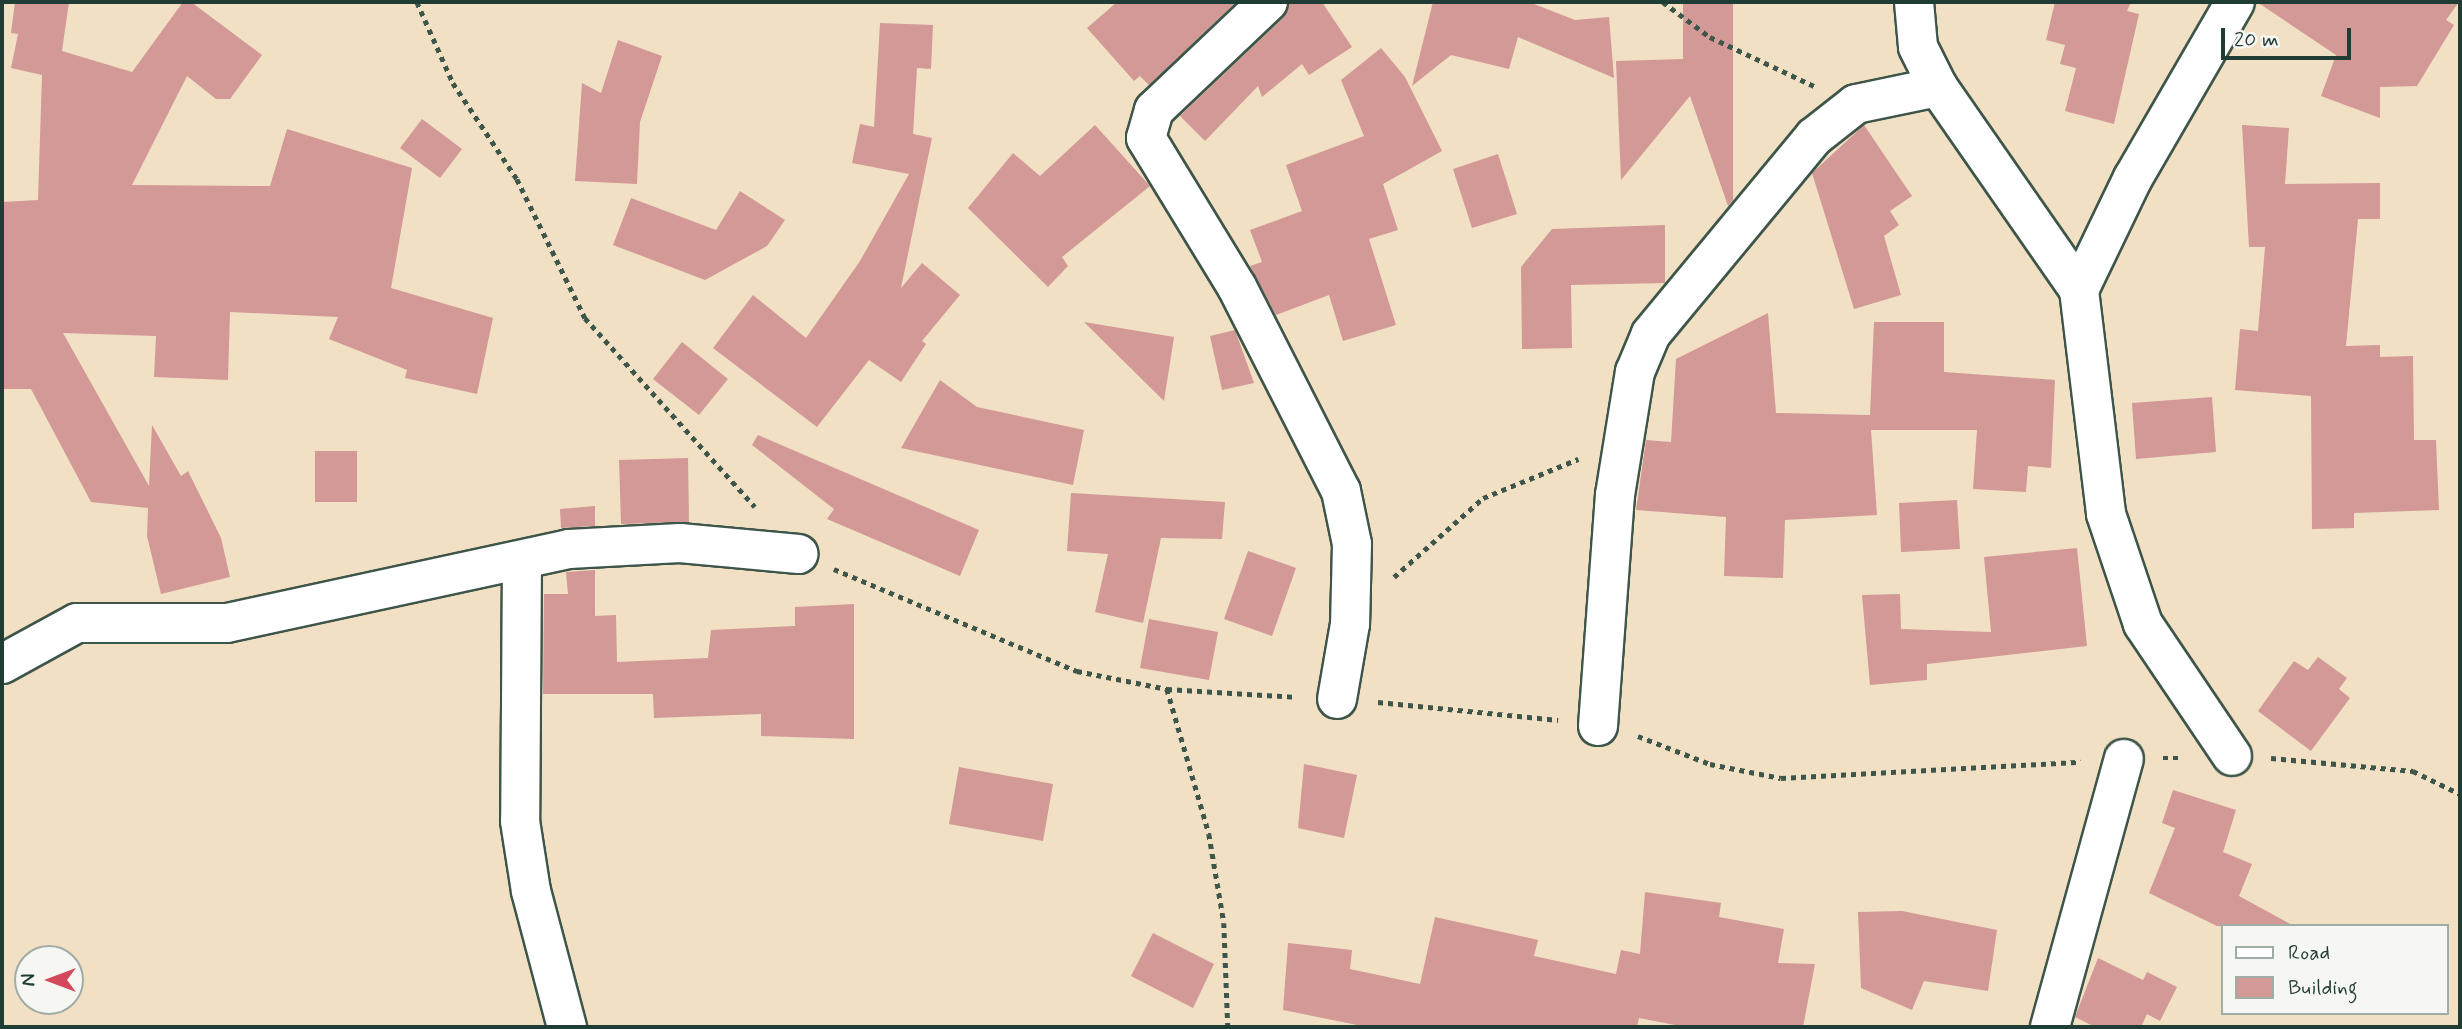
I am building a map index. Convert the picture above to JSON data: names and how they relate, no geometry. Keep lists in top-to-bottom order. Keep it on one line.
{"legend":["Road","Building"],"scale_bar":"20 m","north":"left"}
